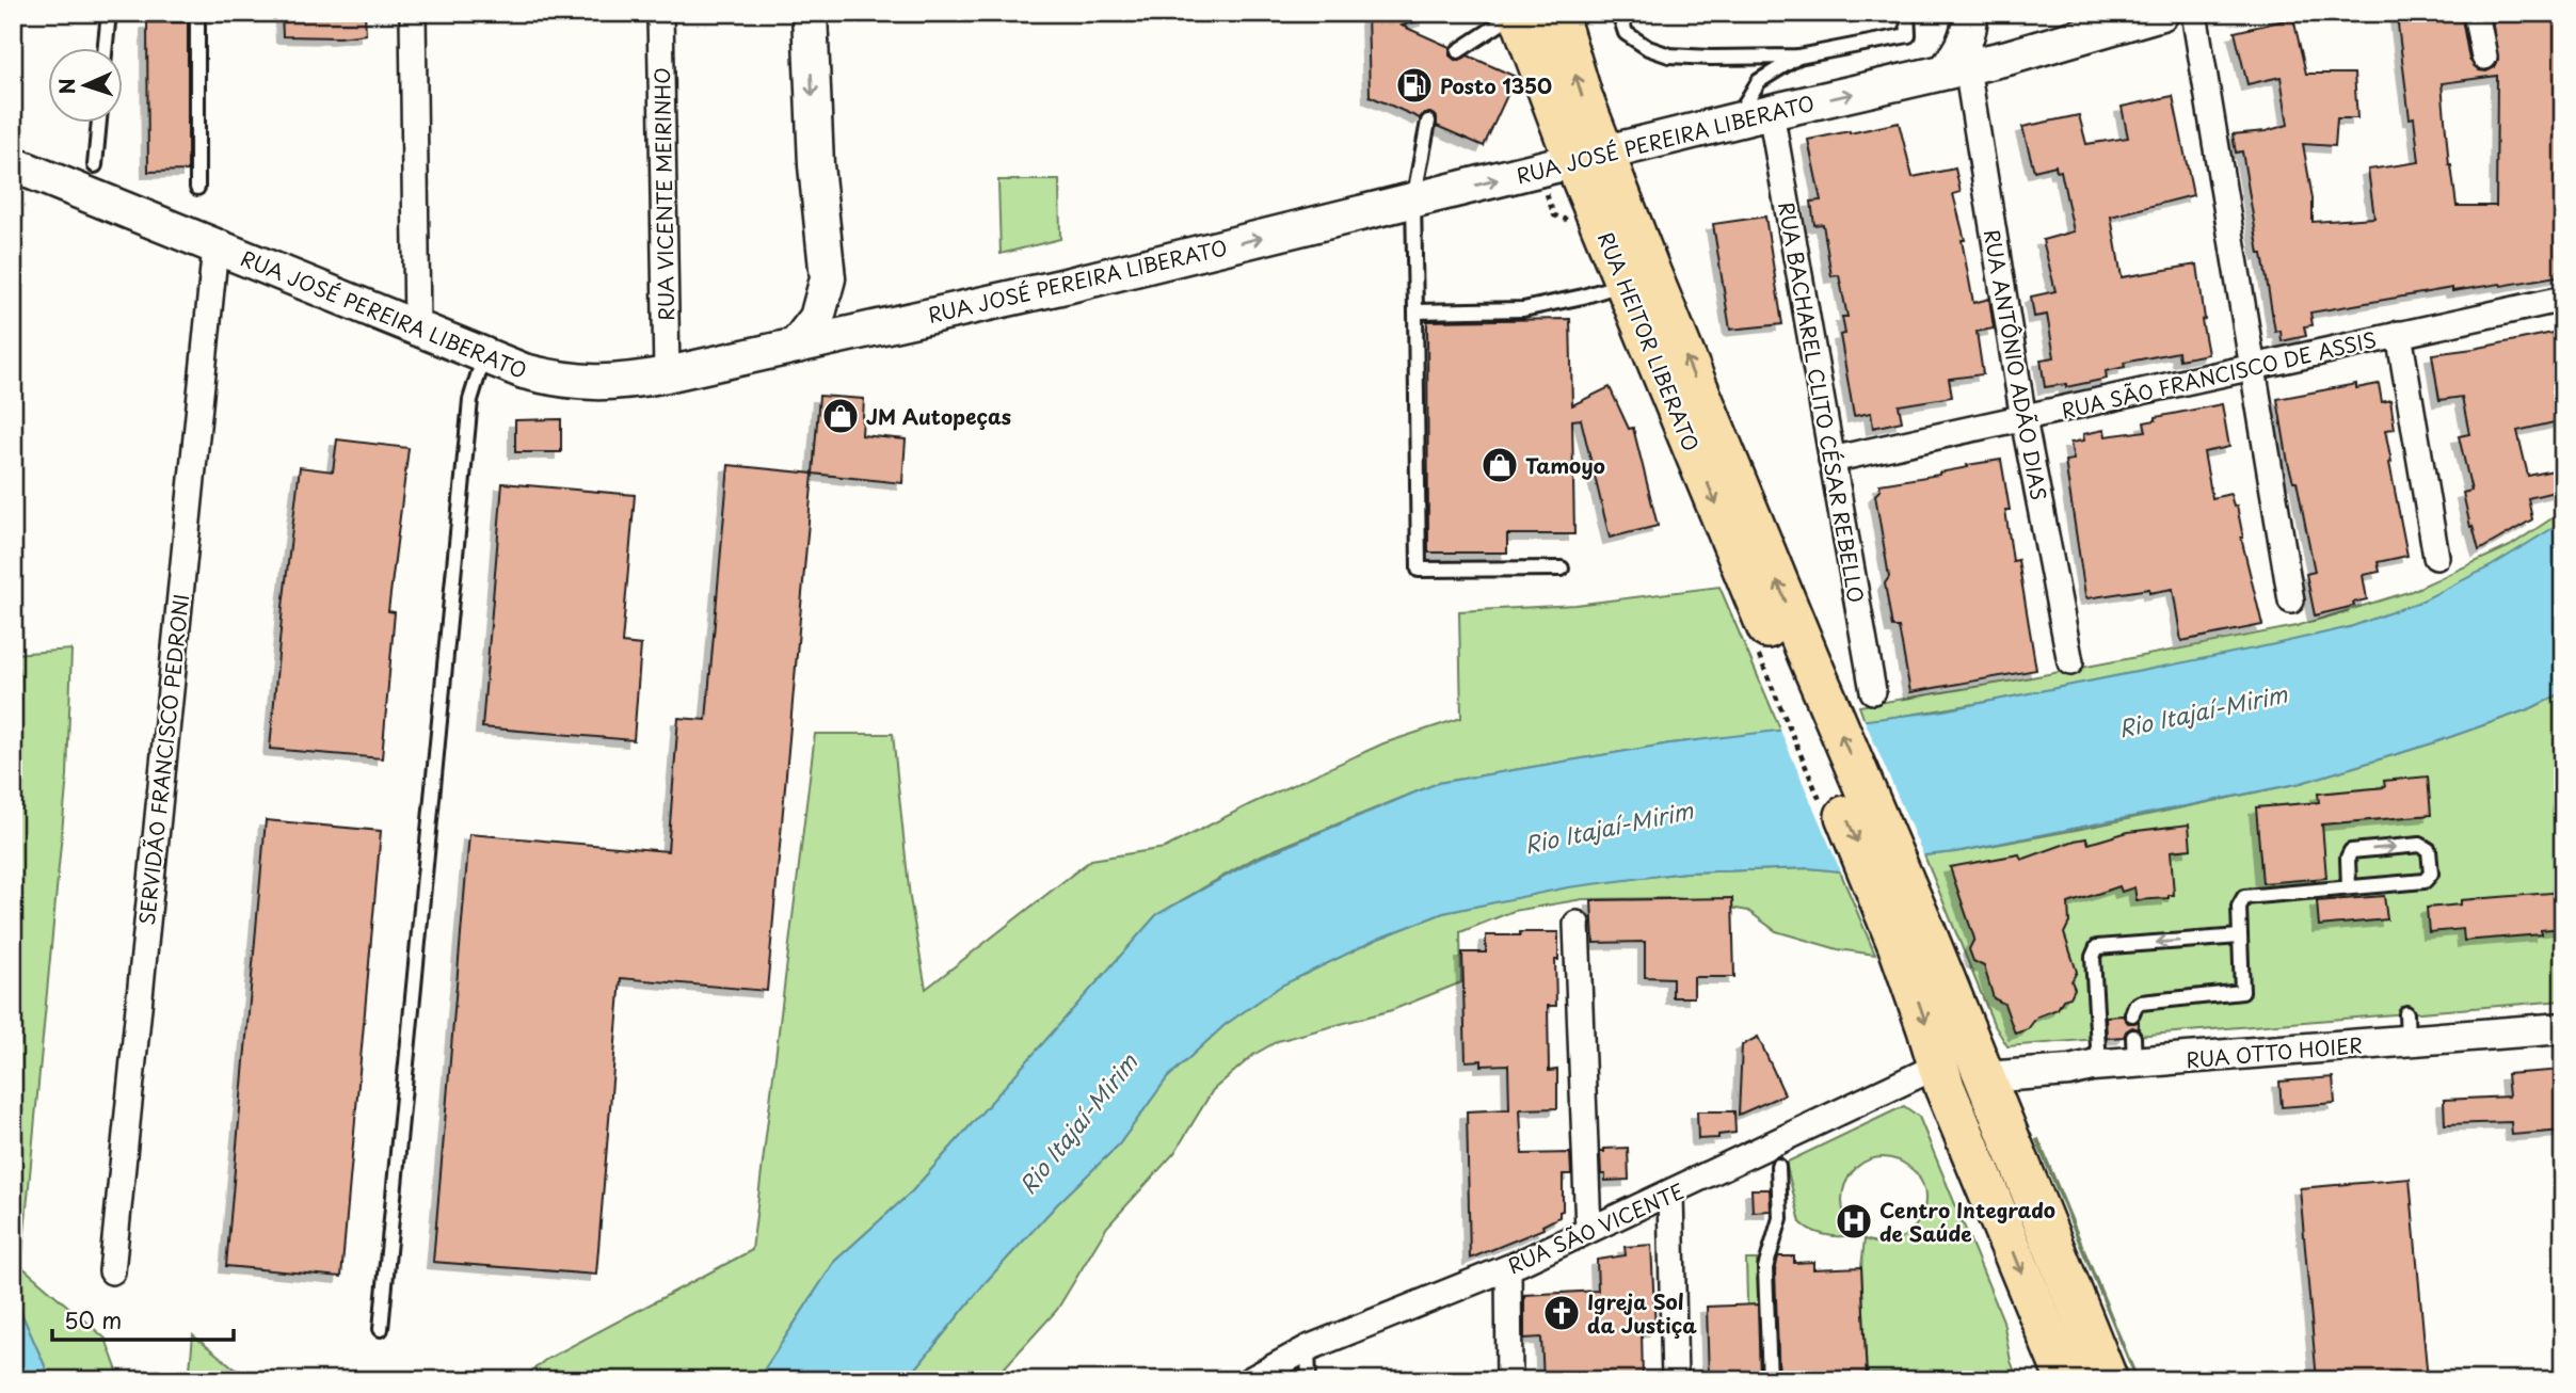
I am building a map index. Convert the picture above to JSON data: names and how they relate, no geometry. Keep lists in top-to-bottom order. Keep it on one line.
{"streets":{"main road":["RUA JOSÉ PEREIRA LIBERATO","RUA HEITOR LIBERATO"],"street":["RUA VICENTE MEIRINHO","RUA ANTÔNIO ADÃO DIAS","RUA SÃO FRANCISCO DE ASSIS","RUA BACHAREL CLITO CÉSAR REBELLO","SERVIDÃO FRANCISCO PEDRONI","RUA OTTO HOIER","RUA SÃO VICENTE"]},"crossings":[["RUA JOSÉ PEREIRA LIBERATO","RUA VICENTE MEIRINHO"],["RUA JOSÉ PEREIRA LIBERATO","RUA HEITOR LIBERATO"],["RUA JOSÉ PEREIRA LIBERATO","RUA ANTÔNIO ADÃO DIAS"],["RUA JOSÉ PEREIRA LIBERATO","RUA BACHAREL CLITO CÉSAR REBELLO"],["RUA JOSÉ PEREIRA LIBERATO","SERVIDÃO FRANCISCO PEDRONI"],["RUA ANTÔNIO ADÃO DIAS","RUA SÃO FRANCISCO DE ASSIS"],["RUA SÃO FRANCISCO DE ASSIS","RUA BACHAREL CLITO CÉSAR REBELLO"]],"one_way":["RUA JOSÉ PEREIRA LIBERATO"],"water":["Rio Itajaí-Mirim"],"places":{"fuel station":["Posto 1350"],"shop":["JM Autopeças","Tamoyo"],"hospital":["Centro Integrado de Saúde"],"church":["Igreja Sol da Justiça"]},"scale_bar":"50 m","north":"left"}
